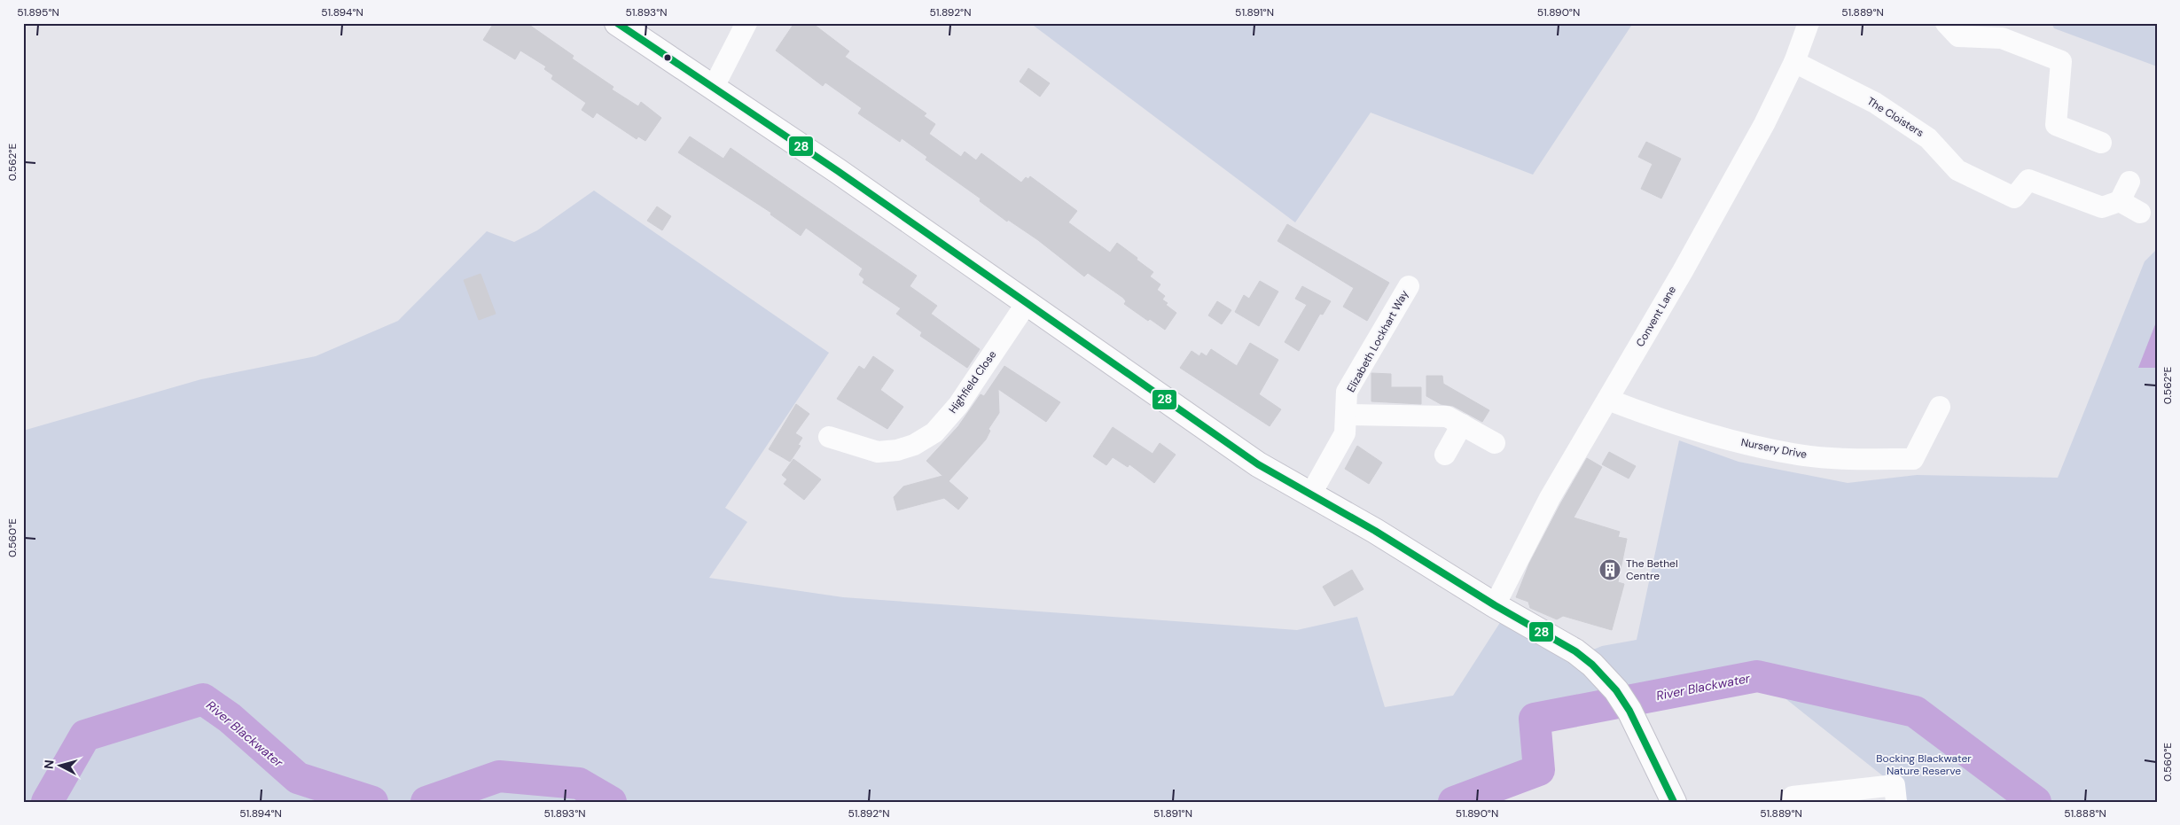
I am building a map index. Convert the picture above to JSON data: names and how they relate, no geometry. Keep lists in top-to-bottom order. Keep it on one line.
{"streets":{"street":["The Cloisters","Convent Lane","Elizabeth Lockhart Way","Highfield Close","Nursery Drive"]},"crossings":[["The Cloisters","Convent Lane"],["Convent Lane","Nursery Drive"]],"water":["River Blackwater"],"parks":["Bocking Blackwater Nature Reserve"],"places":{"building":["The Bethel Centre"]},"lines":["transit line 28"],"north":"left","coordinates":["51.895°N","51.894°N","51.893°N","51.892°N","51.891°N","51.890°N","51.889°N","0.562°E","0.560°E","51.888°N"]}
